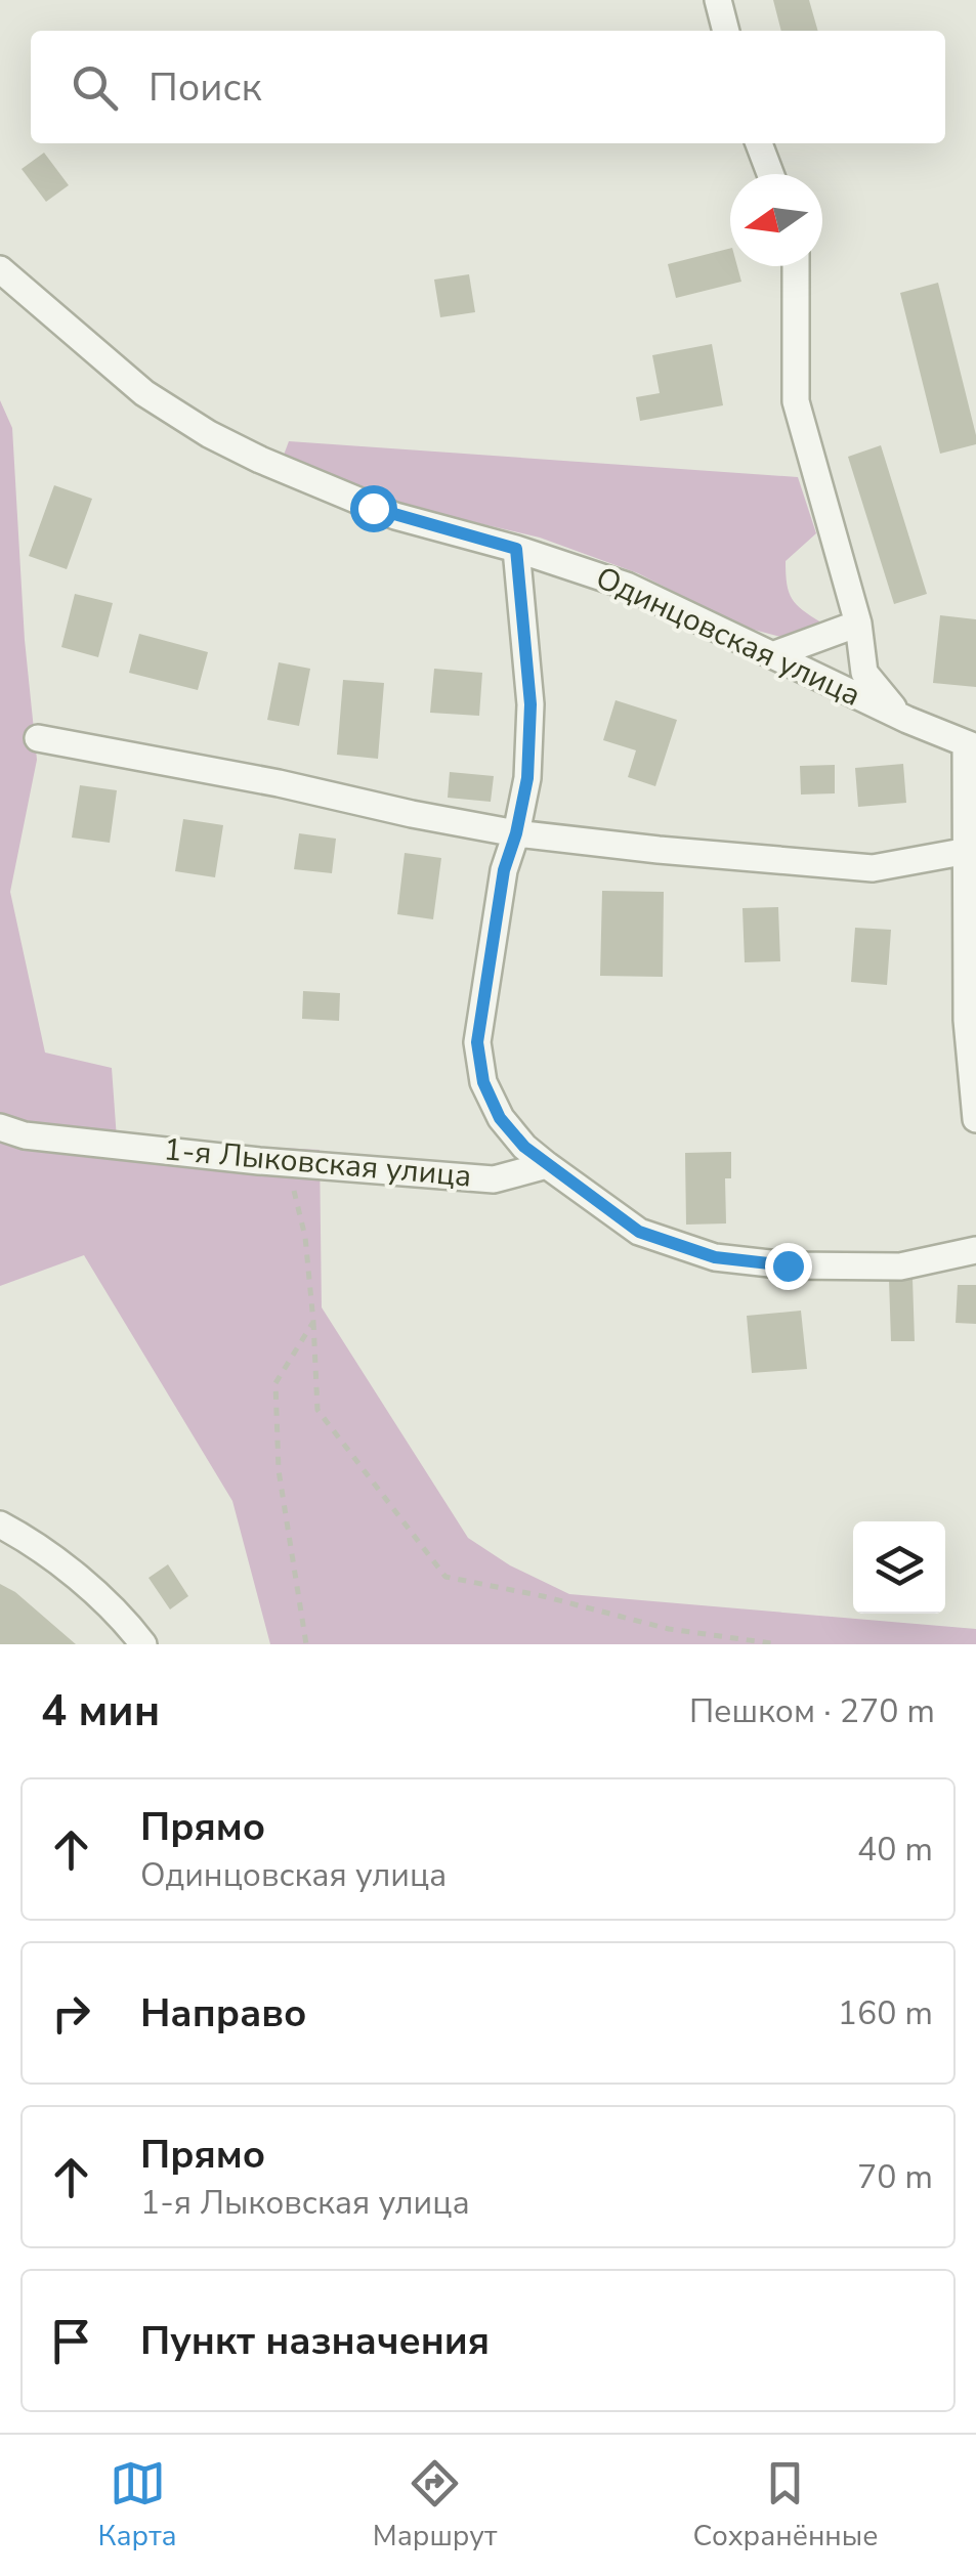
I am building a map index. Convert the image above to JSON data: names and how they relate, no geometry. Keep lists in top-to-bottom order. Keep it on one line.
{"streets":{"street":["Одинцовская улица","1-я Лыковская улица"]},"north":"left","page":{"search":"Поиск","heading":["4 мин","Пешком · 270 m"],"list":[["Прямо","Одинцовская улица","40 m"],["Направо","160 m"],["Прямо","1-я Лыковская улица","70 m"],"Пункт назначения"],"nav":["Карта","Маршрут","Сохранённые"]}}
